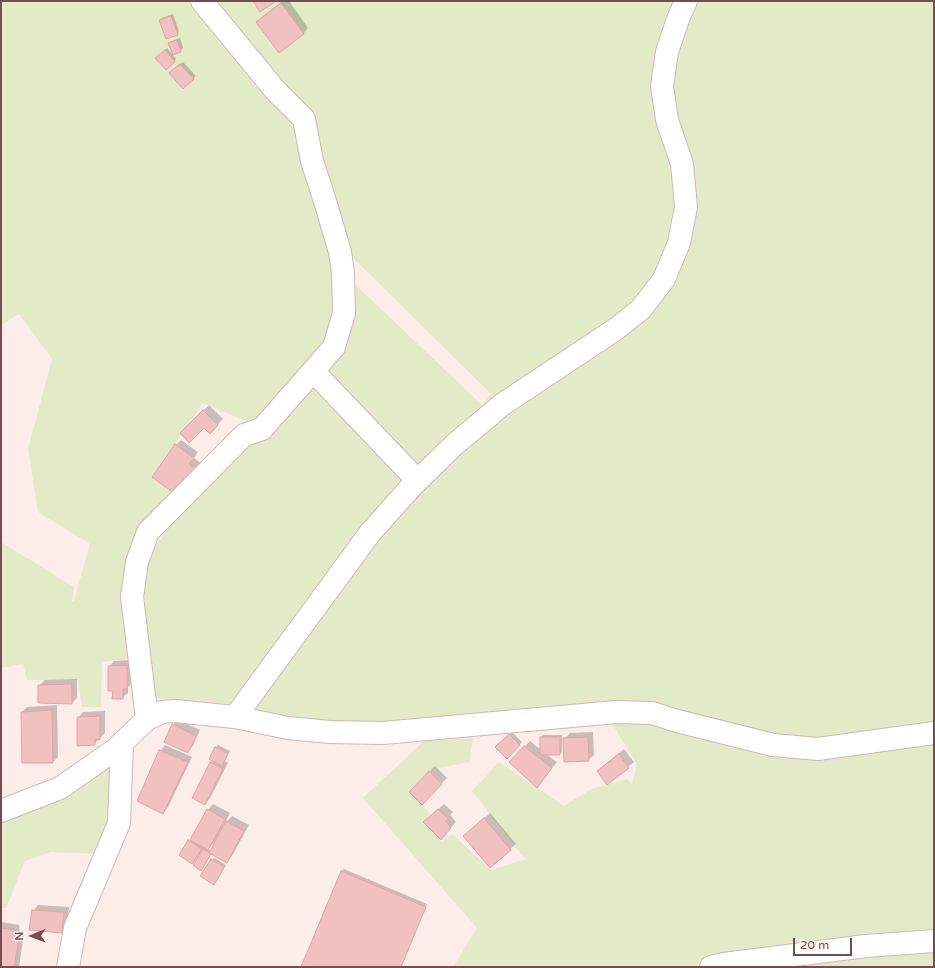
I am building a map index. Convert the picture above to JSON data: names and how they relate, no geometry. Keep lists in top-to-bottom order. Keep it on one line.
{"scale_bar":"20 m","north":"left"}
